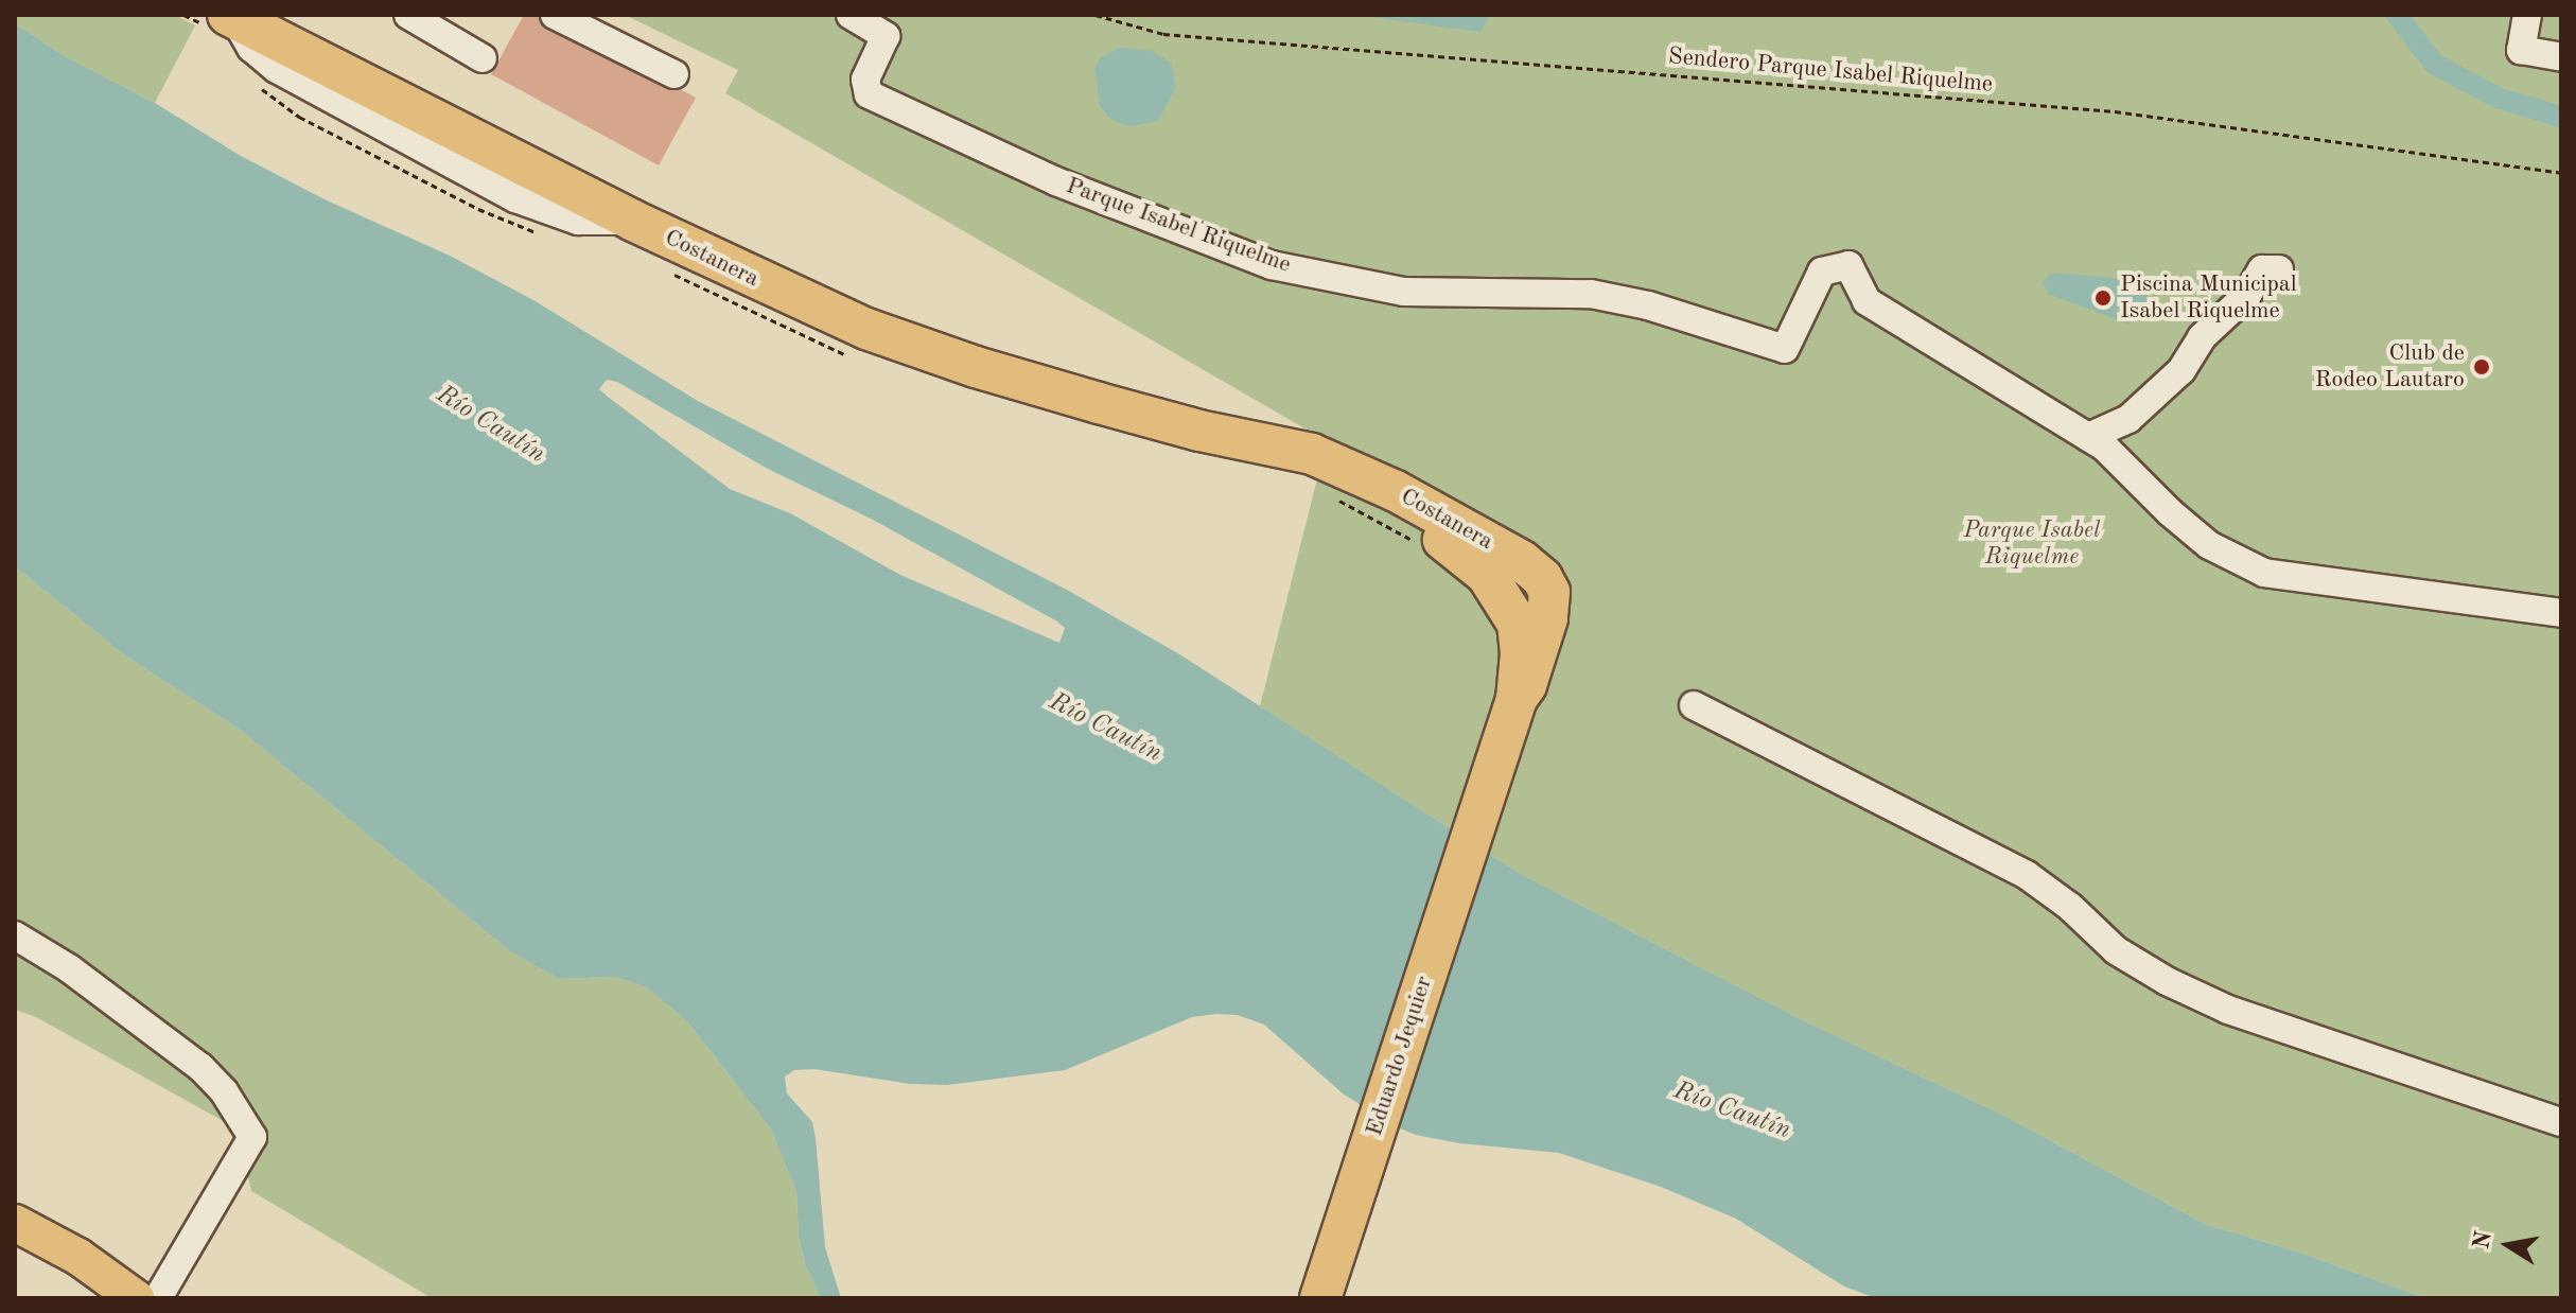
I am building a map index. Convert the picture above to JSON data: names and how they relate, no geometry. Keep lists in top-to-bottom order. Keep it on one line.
{"streets":{"highway":["Costanera","Eduardo Jequier"],"street":["Parque Isabel Riquelme"],"path":["Sendero Parque Isabel Riquelme"]},"crossings":[["Costanera","Eduardo Jequier"]],"water":["Río Cautín"],"parks":["Parque Isabel Riquelme"],"places":["Piscina Municipal Isabel Riquelme","Club de Rodeo Lautaro"],"north":"left"}
